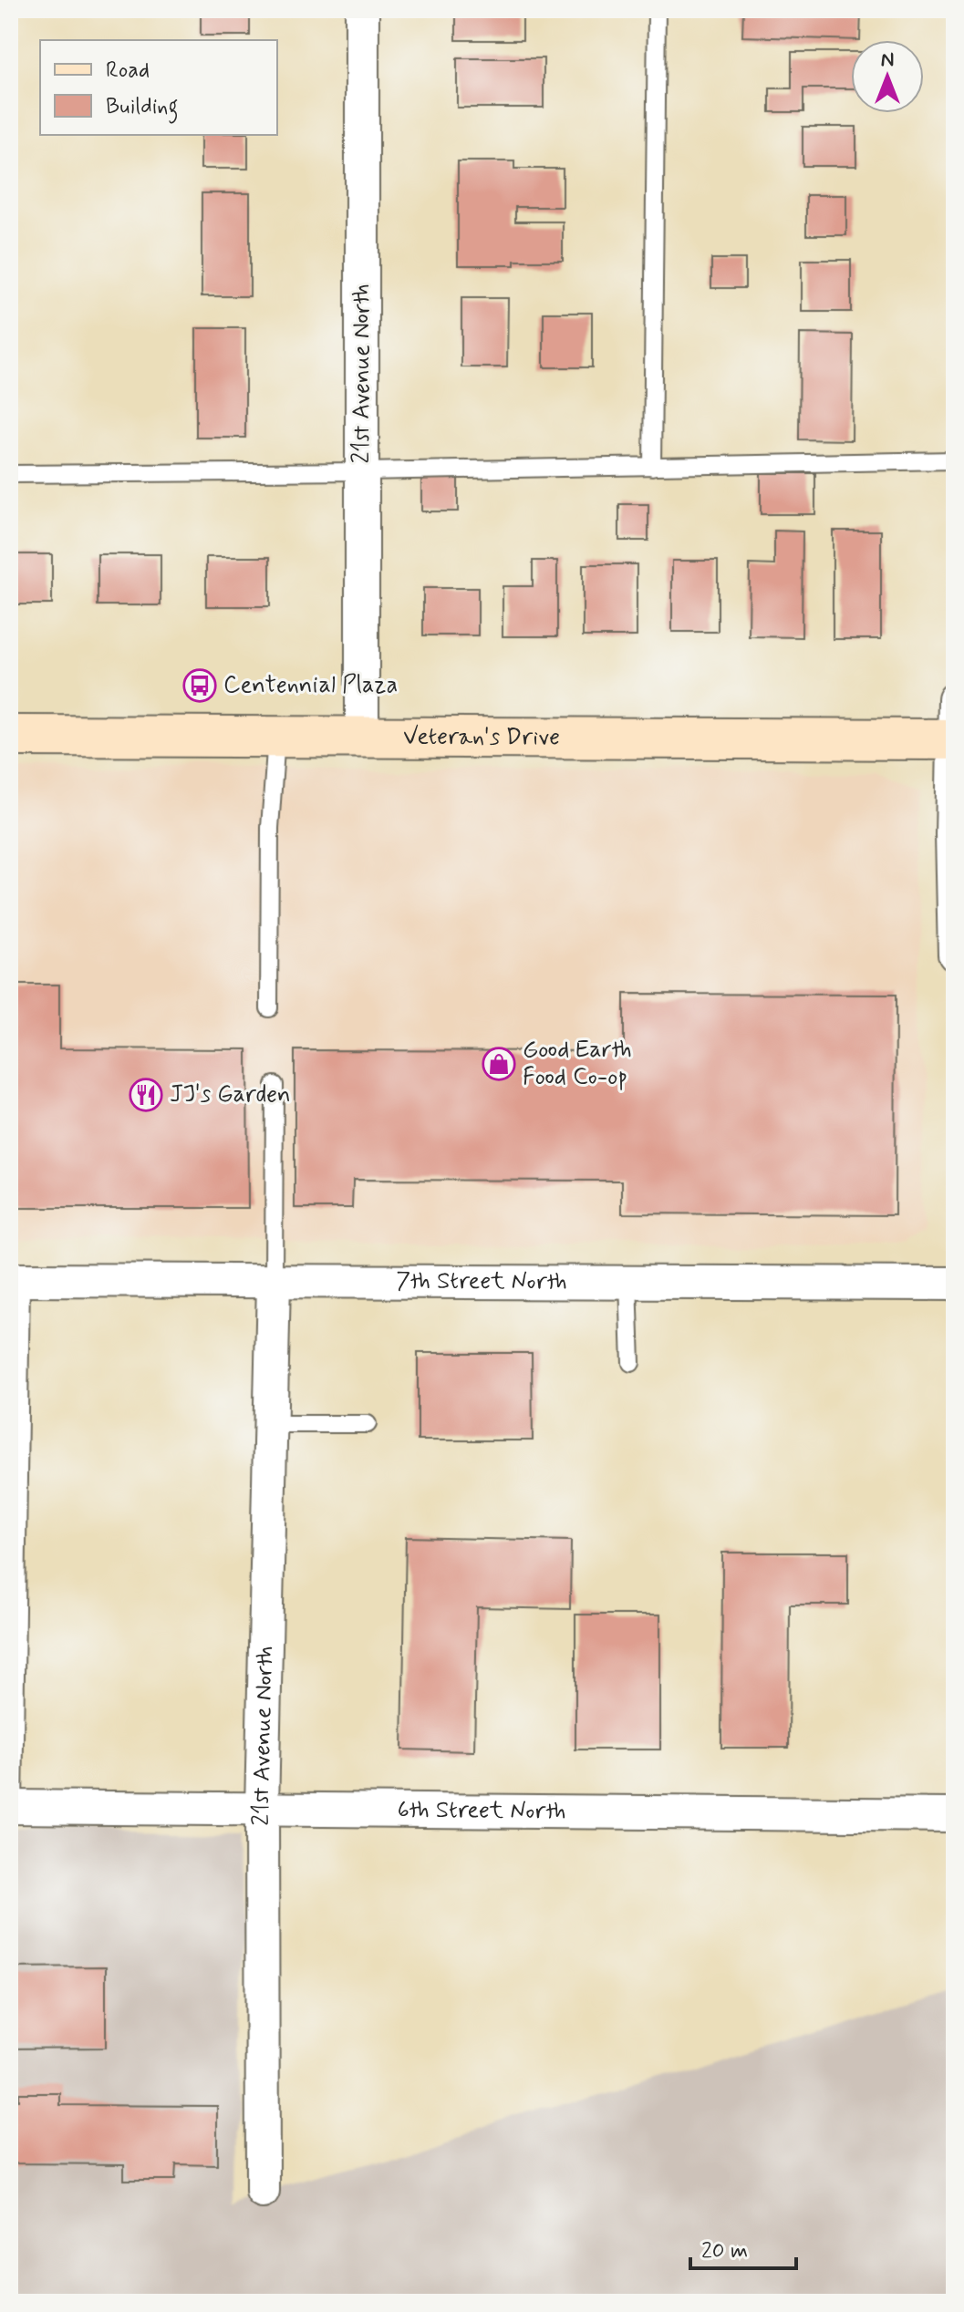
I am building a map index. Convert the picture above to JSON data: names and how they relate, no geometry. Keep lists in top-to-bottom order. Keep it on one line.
{"streets":{"street":["21st Avenue North","Veteran's Drive","7th Street North","6th Street North"]},"crossings":[["21st Avenue North","Veteran's Drive"],["21st Avenue North","7th Street North"],["21st Avenue North","6th Street North"]],"places":{"bus stop":["Centennial Plaza"],"shop":["Good Earth Food Co-op"],"restaurant":["JJ's Garden"]},"legend":["Road","Building"],"scale_bar":"20 m","north":"top"}
